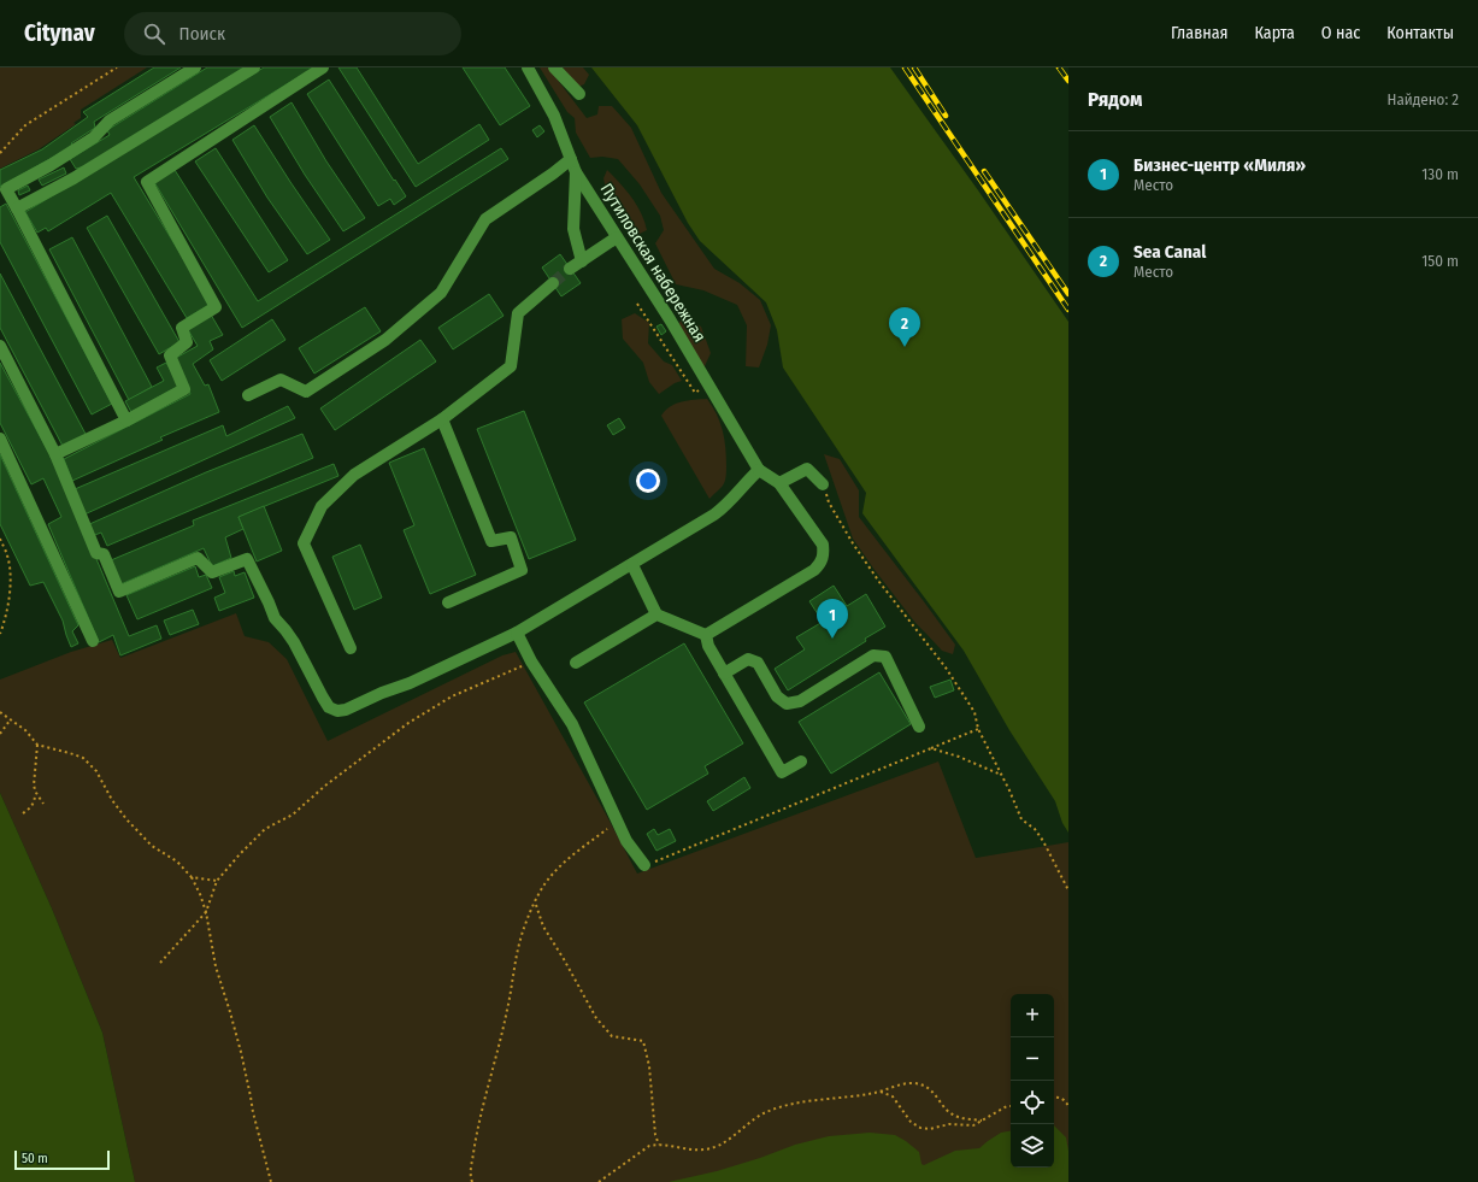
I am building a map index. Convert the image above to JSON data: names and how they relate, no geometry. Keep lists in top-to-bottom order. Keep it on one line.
{"streets":{"street":["Путиловская набережная"]},"scale_bar":"50 m","page":{"header":"Citynav","search":"Поиск","nav":["Главная","Карта","О нас","Контакты"],"heading":["Рядом","Найдено: 2"],"list":[{"mark":"1","name":"Бизнес-центр «Миля»","note":"Место","value":"130 m"},{"mark":"2","name":"Sea Canal","note":"Место","value":"150 m"}],"pins":["2","1"],"map_buttons":["+","−"],"scale":"50 m"}}
